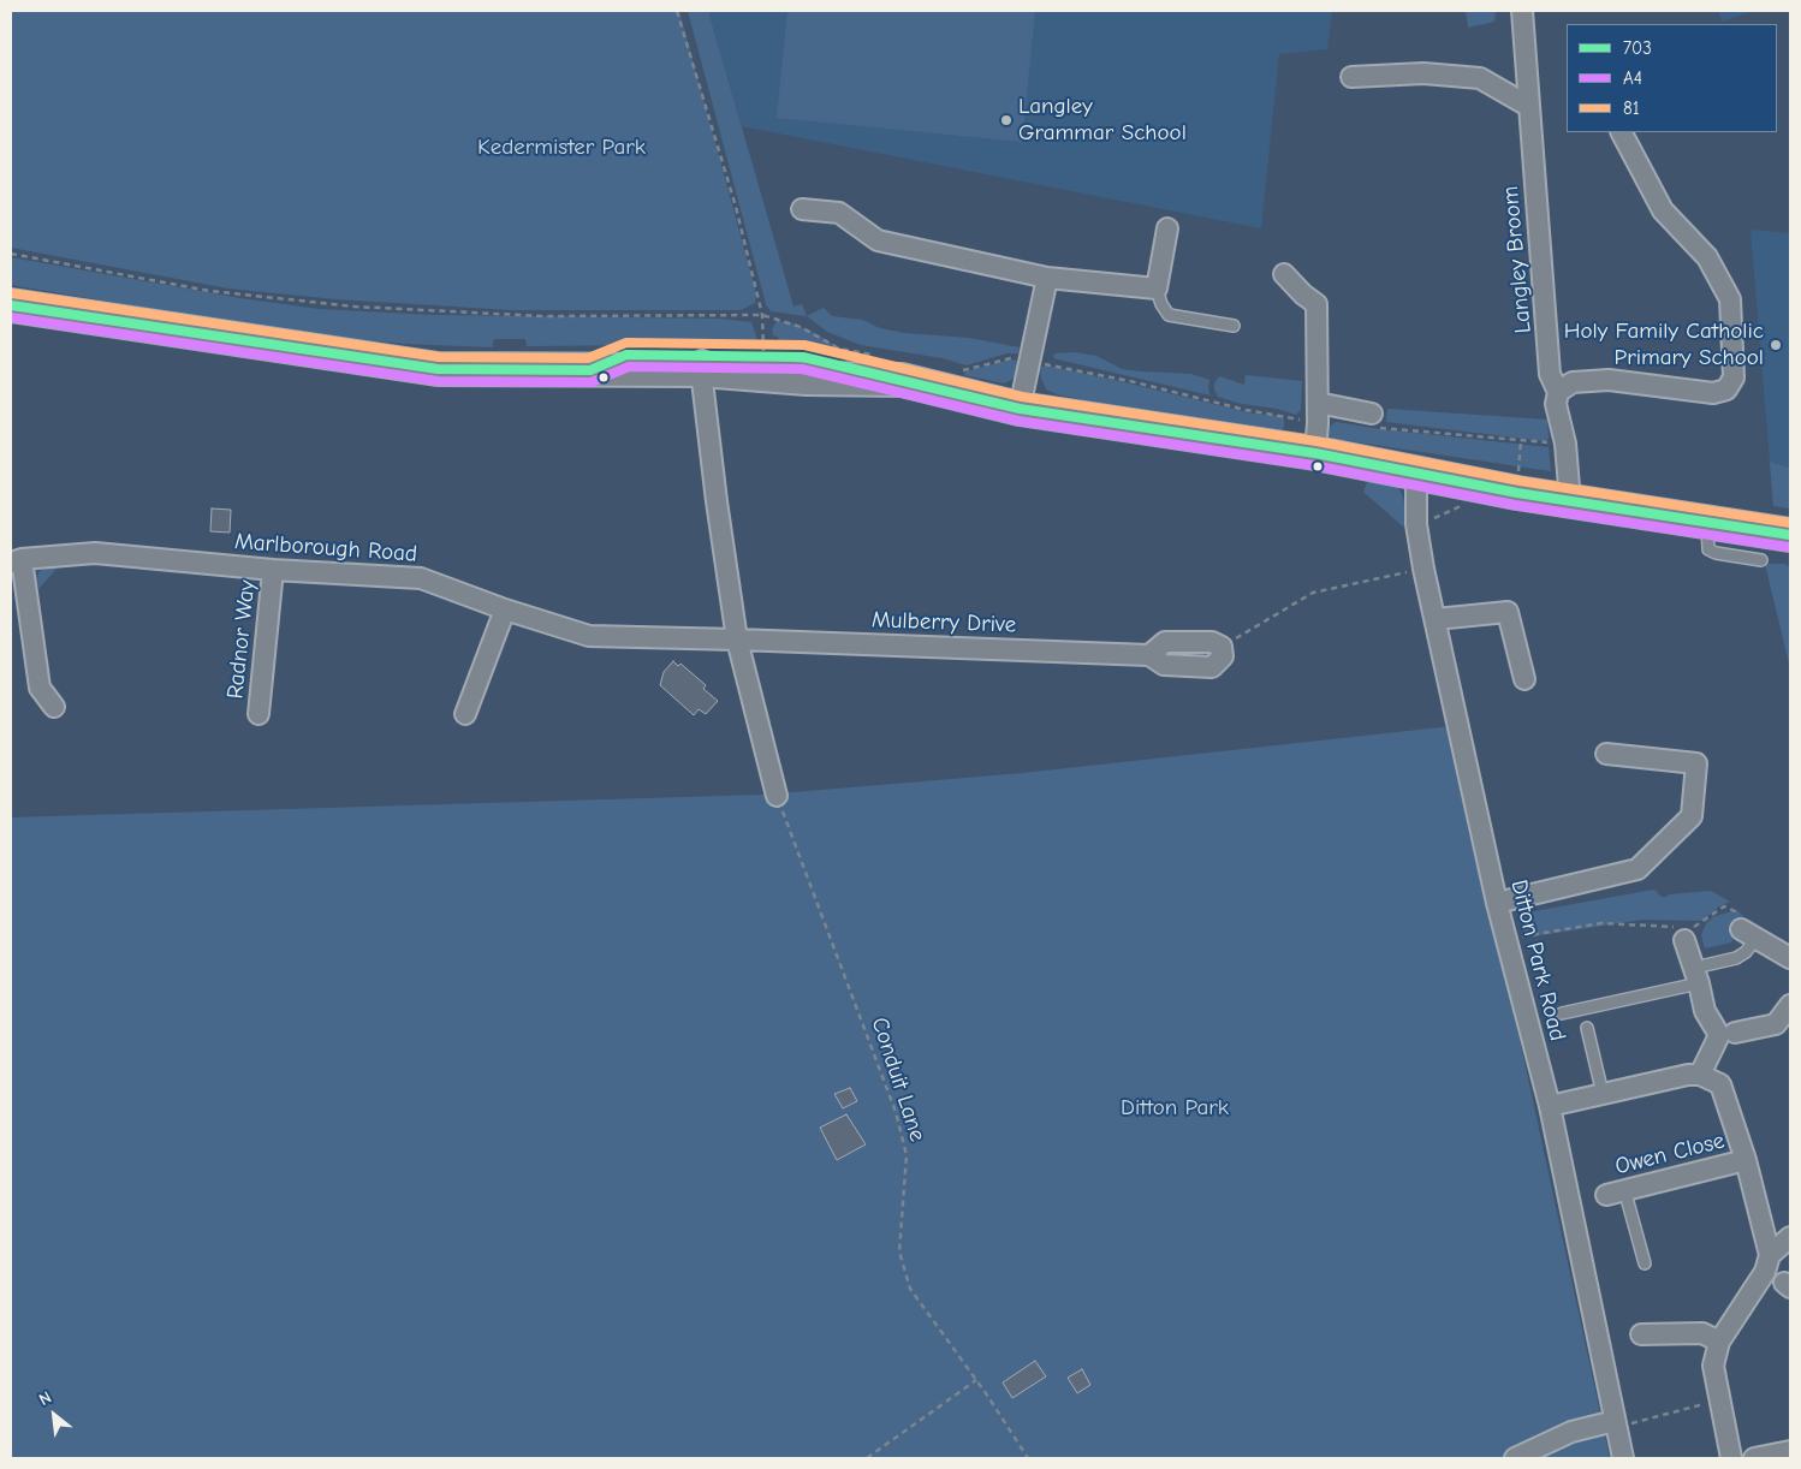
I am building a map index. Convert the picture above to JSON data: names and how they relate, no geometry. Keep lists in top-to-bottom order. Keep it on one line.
{"streets":{"street":["Langley Broom","Marlborough Road","Mulberry Drive","Radnor Way","Ditton Park Road","Owen Close"],"path":["Conduit Lane"]},"crossings":[["Marlborough Road","Mulberry Drive"],["Marlborough Road","Radnor Way"]],"parks":["Kedermister Park","Ditton Park"],"places":["Langley Grammar School","Holy Family Catholic Primary School"],"lines":["transit line 81","transit line 703","transit line A4"],"legend":["703","A4","81"],"north":"top left"}
